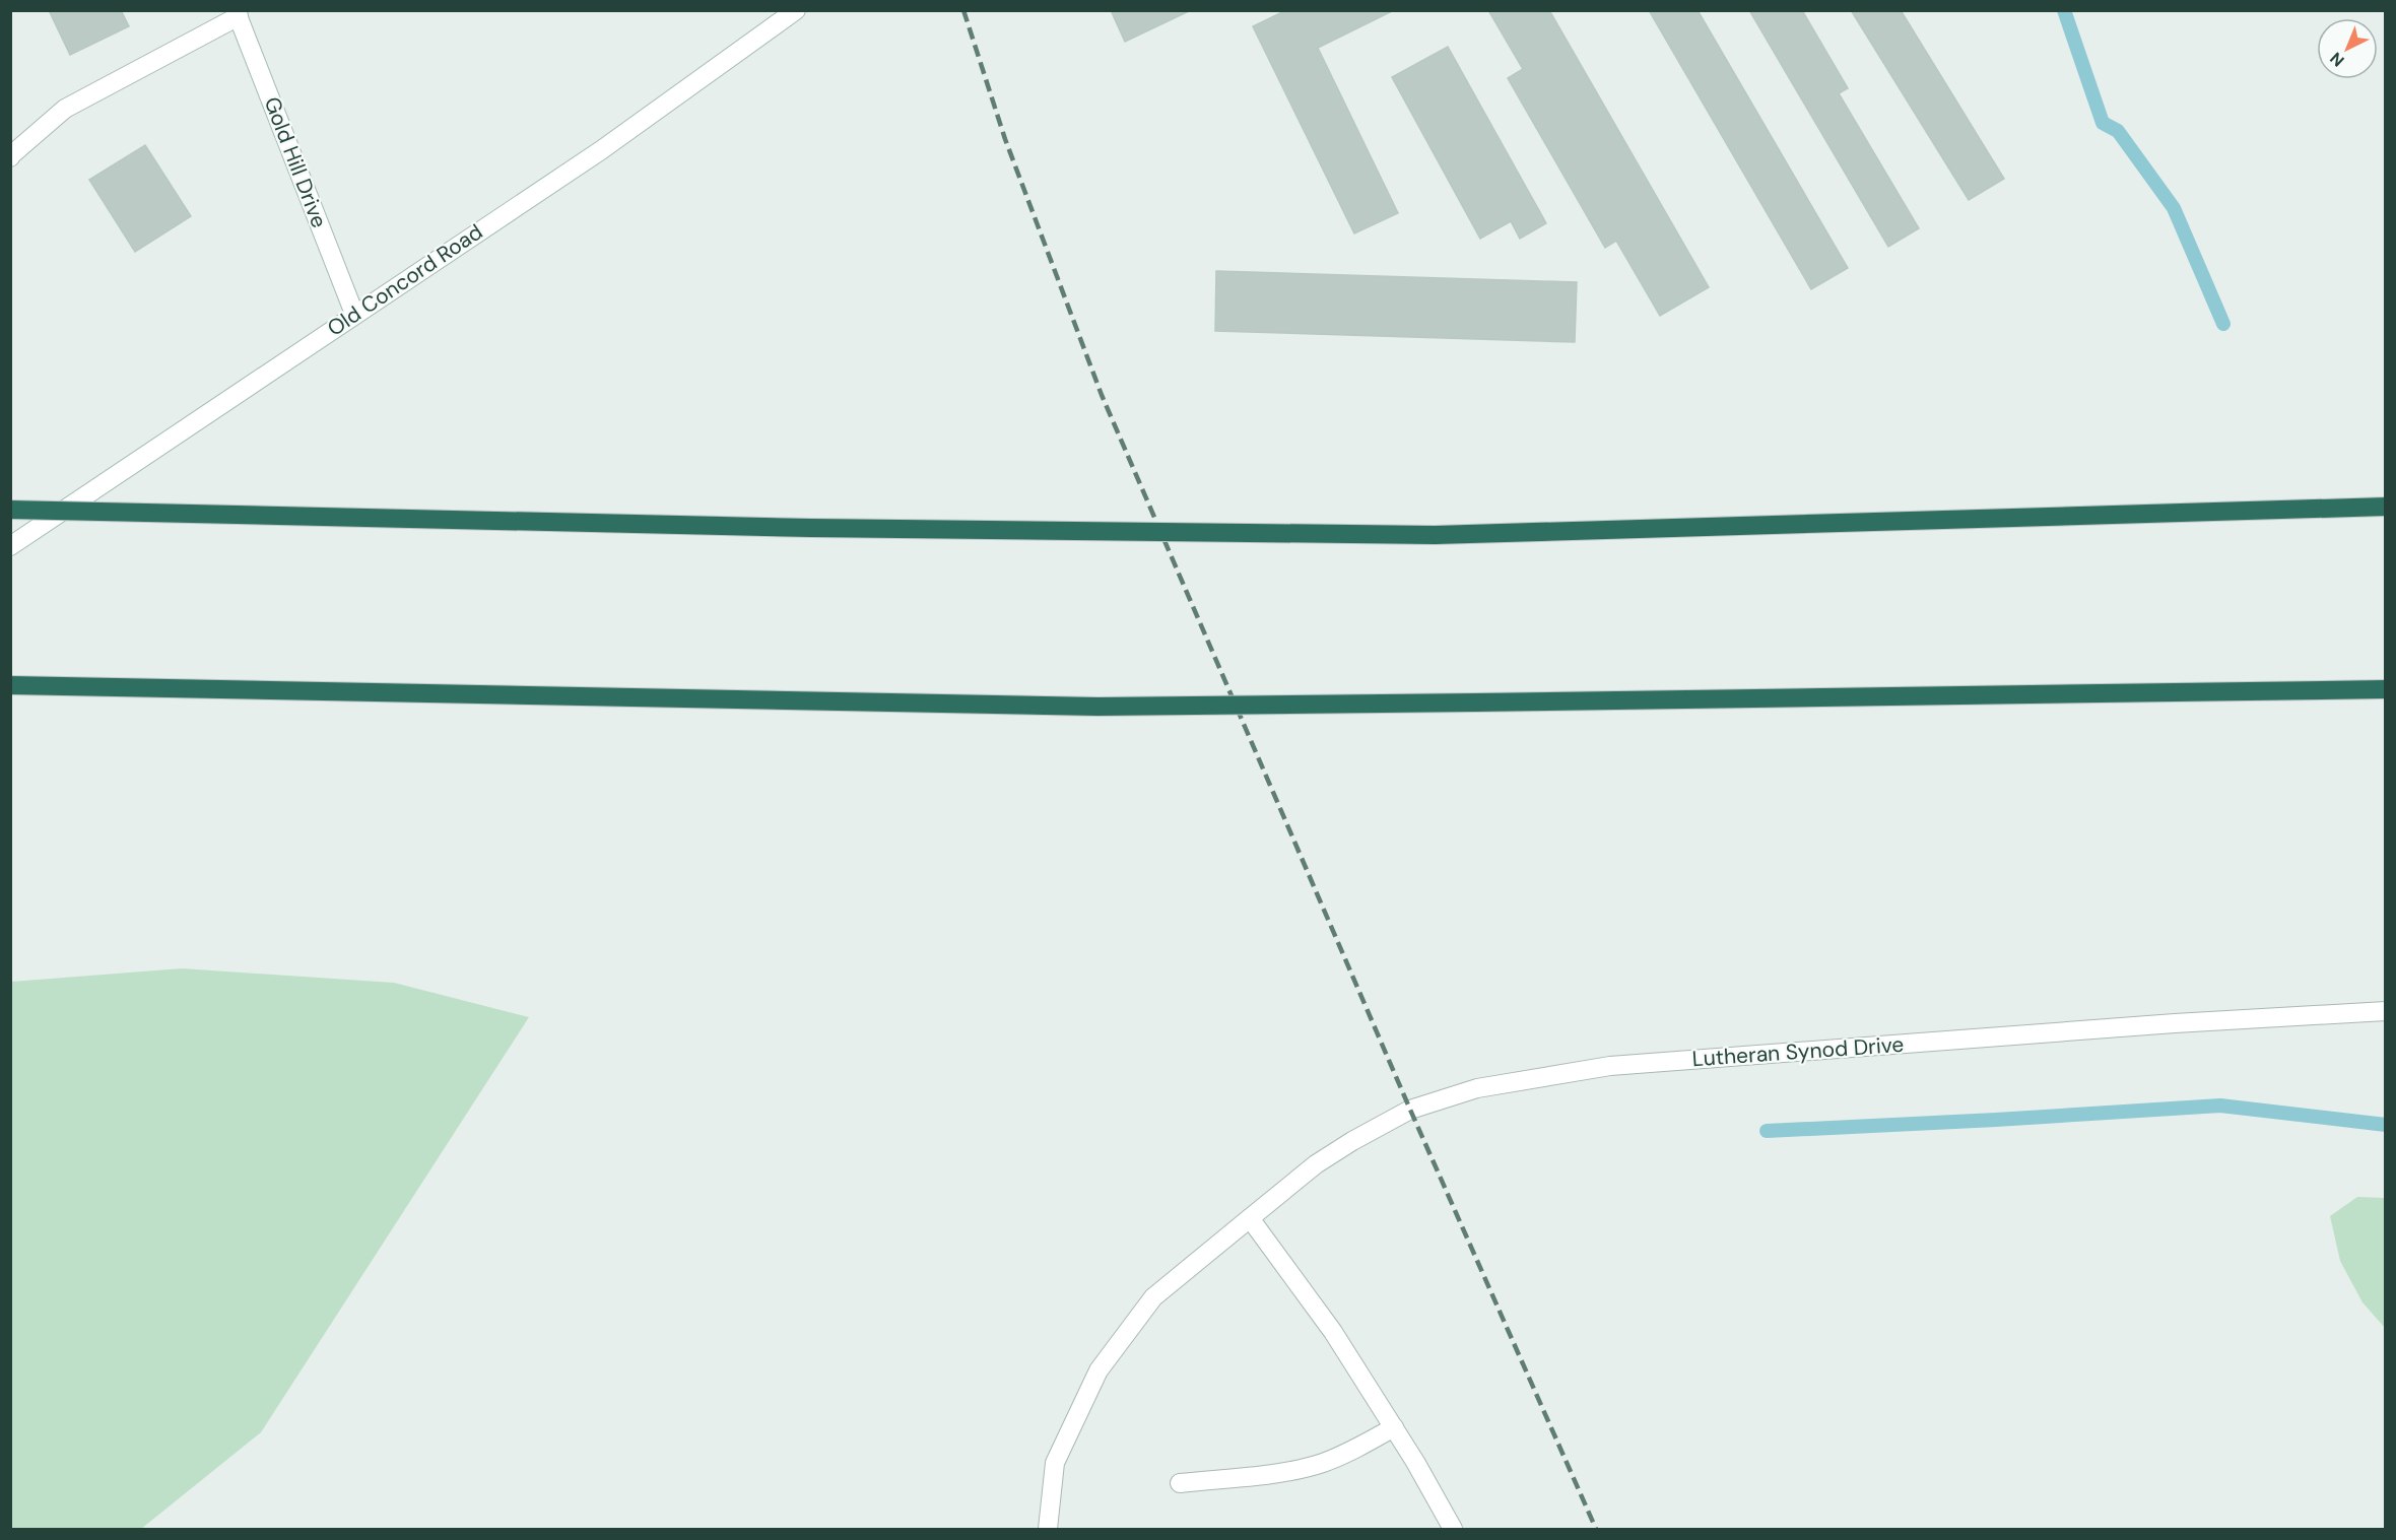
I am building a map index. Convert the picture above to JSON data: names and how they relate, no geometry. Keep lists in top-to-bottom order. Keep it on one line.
{"streets":{"street":["Gold Hill Drive","Old Concord Road","Lutheran Synod Drive"]},"crossings":[["Gold Hill Drive","Old Concord Road"]],"north":"bottom left"}
